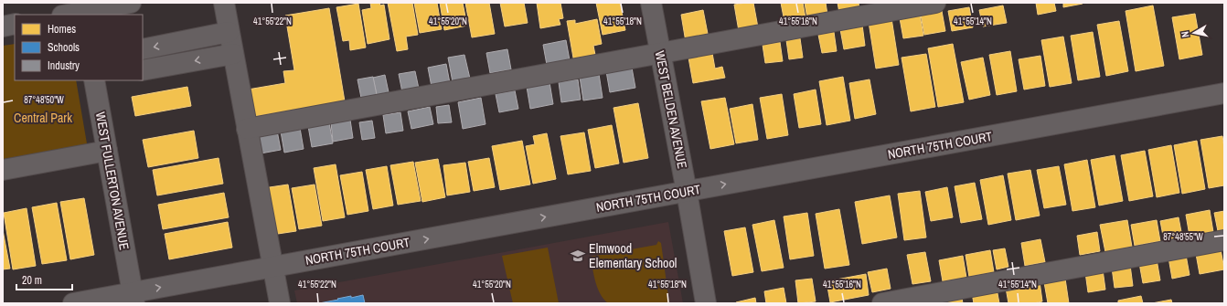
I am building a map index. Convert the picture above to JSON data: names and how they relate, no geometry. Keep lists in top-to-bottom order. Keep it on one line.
{"streets":{"street":["WEST BELDEN AVENUE","NORTH 75TH COURT","WEST FULLERTON AVENUE"]},"crossings":[["WEST BELDEN AVENUE","NORTH 75TH COURT"],["NORTH 75TH COURT","WEST FULLERTON AVENUE"]],"parks":["Central Park"],"places":{"school or university":["Elmwood Elementary School"]},"legend":["Homes","Schools","Industry"],"scale_bar":"20 m","north":"left","coordinates":["41°55'22\"N","41°55'20\"N","41°55'18\"N","41°55'16\"N","41°55'14\"N","87°48'50\"W","87°48'55\"W"]}
